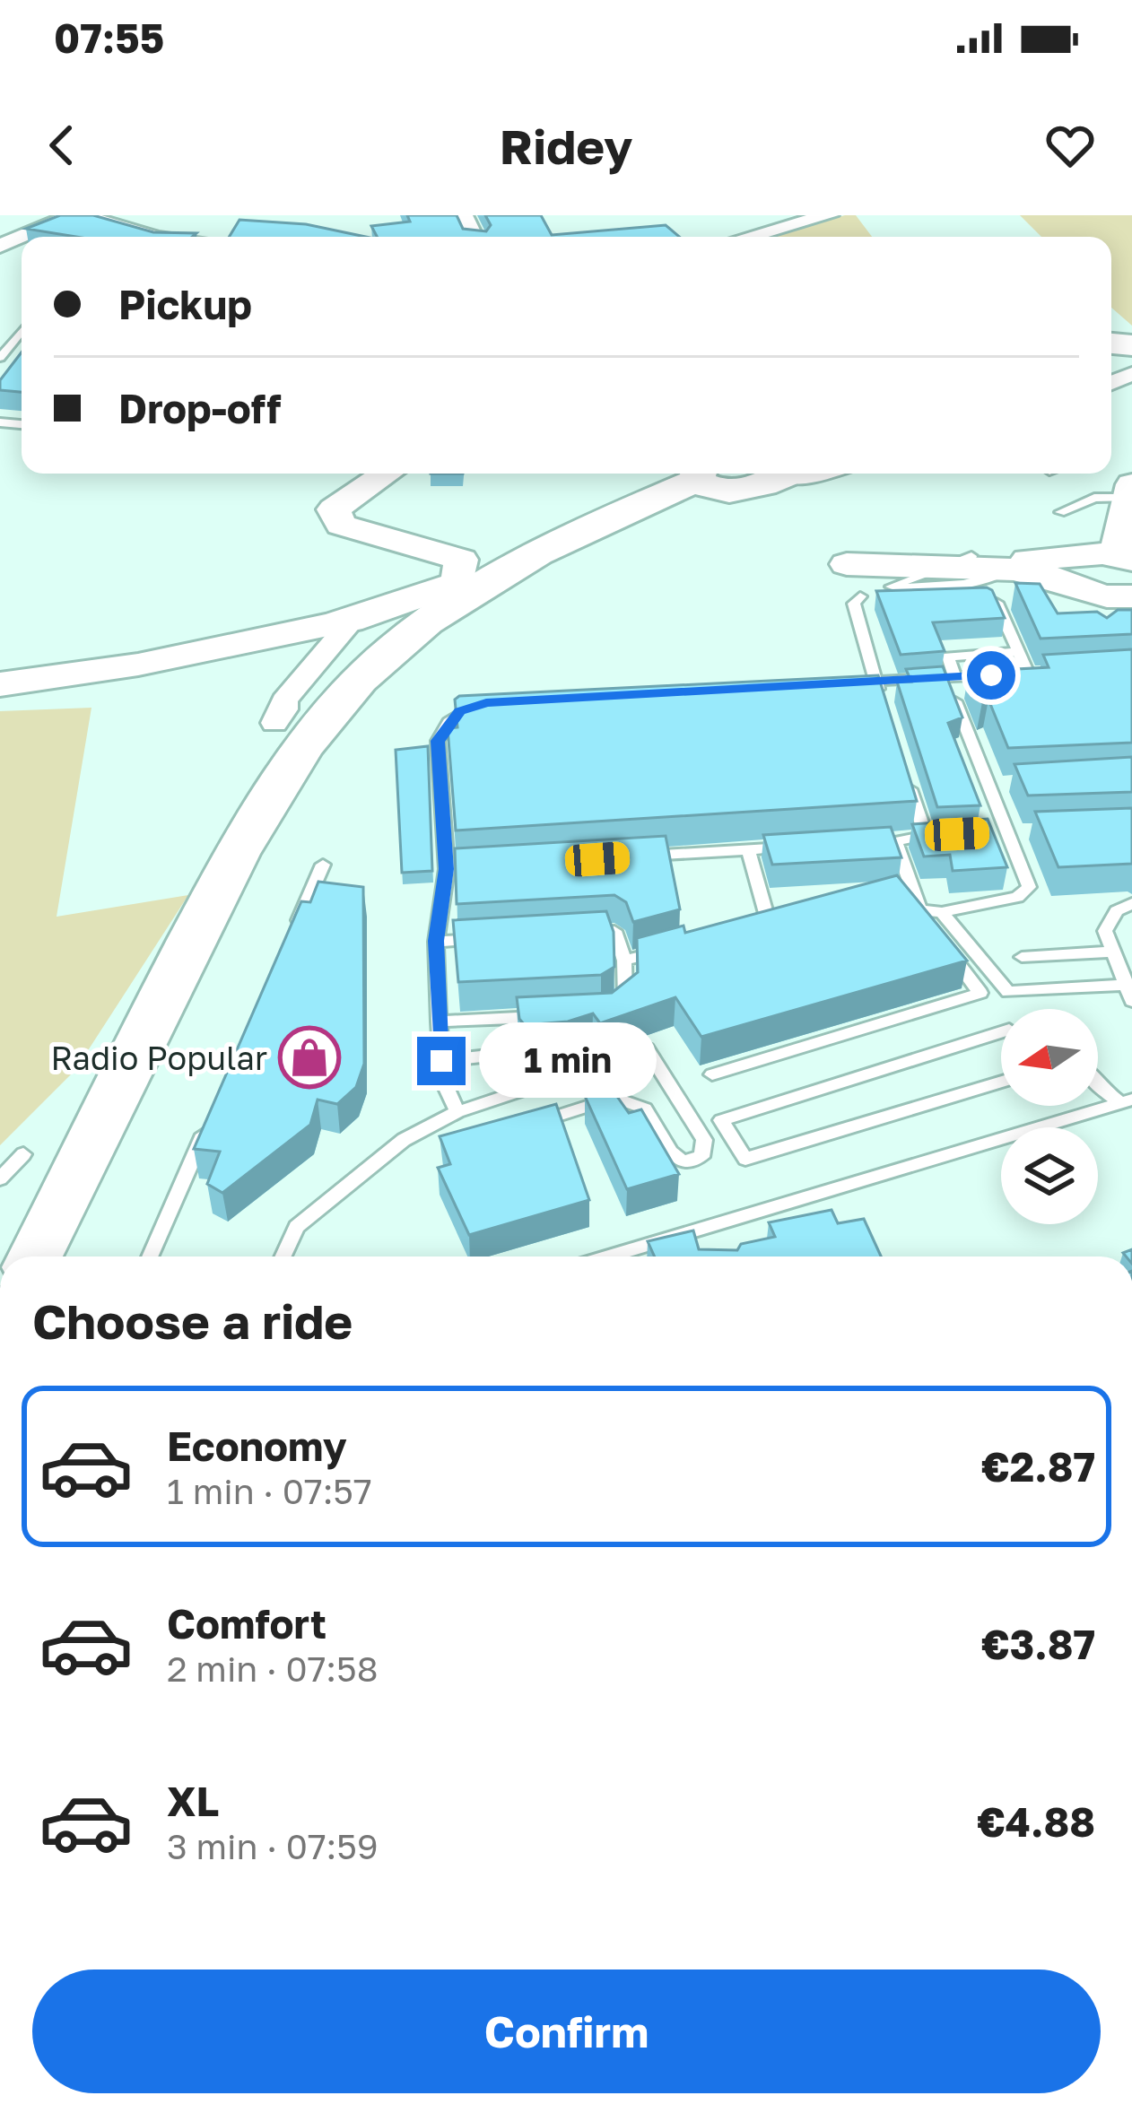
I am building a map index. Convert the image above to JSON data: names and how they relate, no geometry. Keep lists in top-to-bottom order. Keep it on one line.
{"places":{"shop":["Radio Popular"]},"north":"left","page":{"status":"07:55","header":"Ridey","banner":["Pickup","Drop-off"],"bubble":"1 min","heading":"Choose a ride","list":[{"name":"Economy","note":"1 min · 07:57","value":"€2.87"},{"name":"Comfort","note":"2 min · 07:58","value":"€3.87"},{"name":"XL","note":"3 min · 07:59","value":"€4.88"}],"buttons":"Confirm"}}
